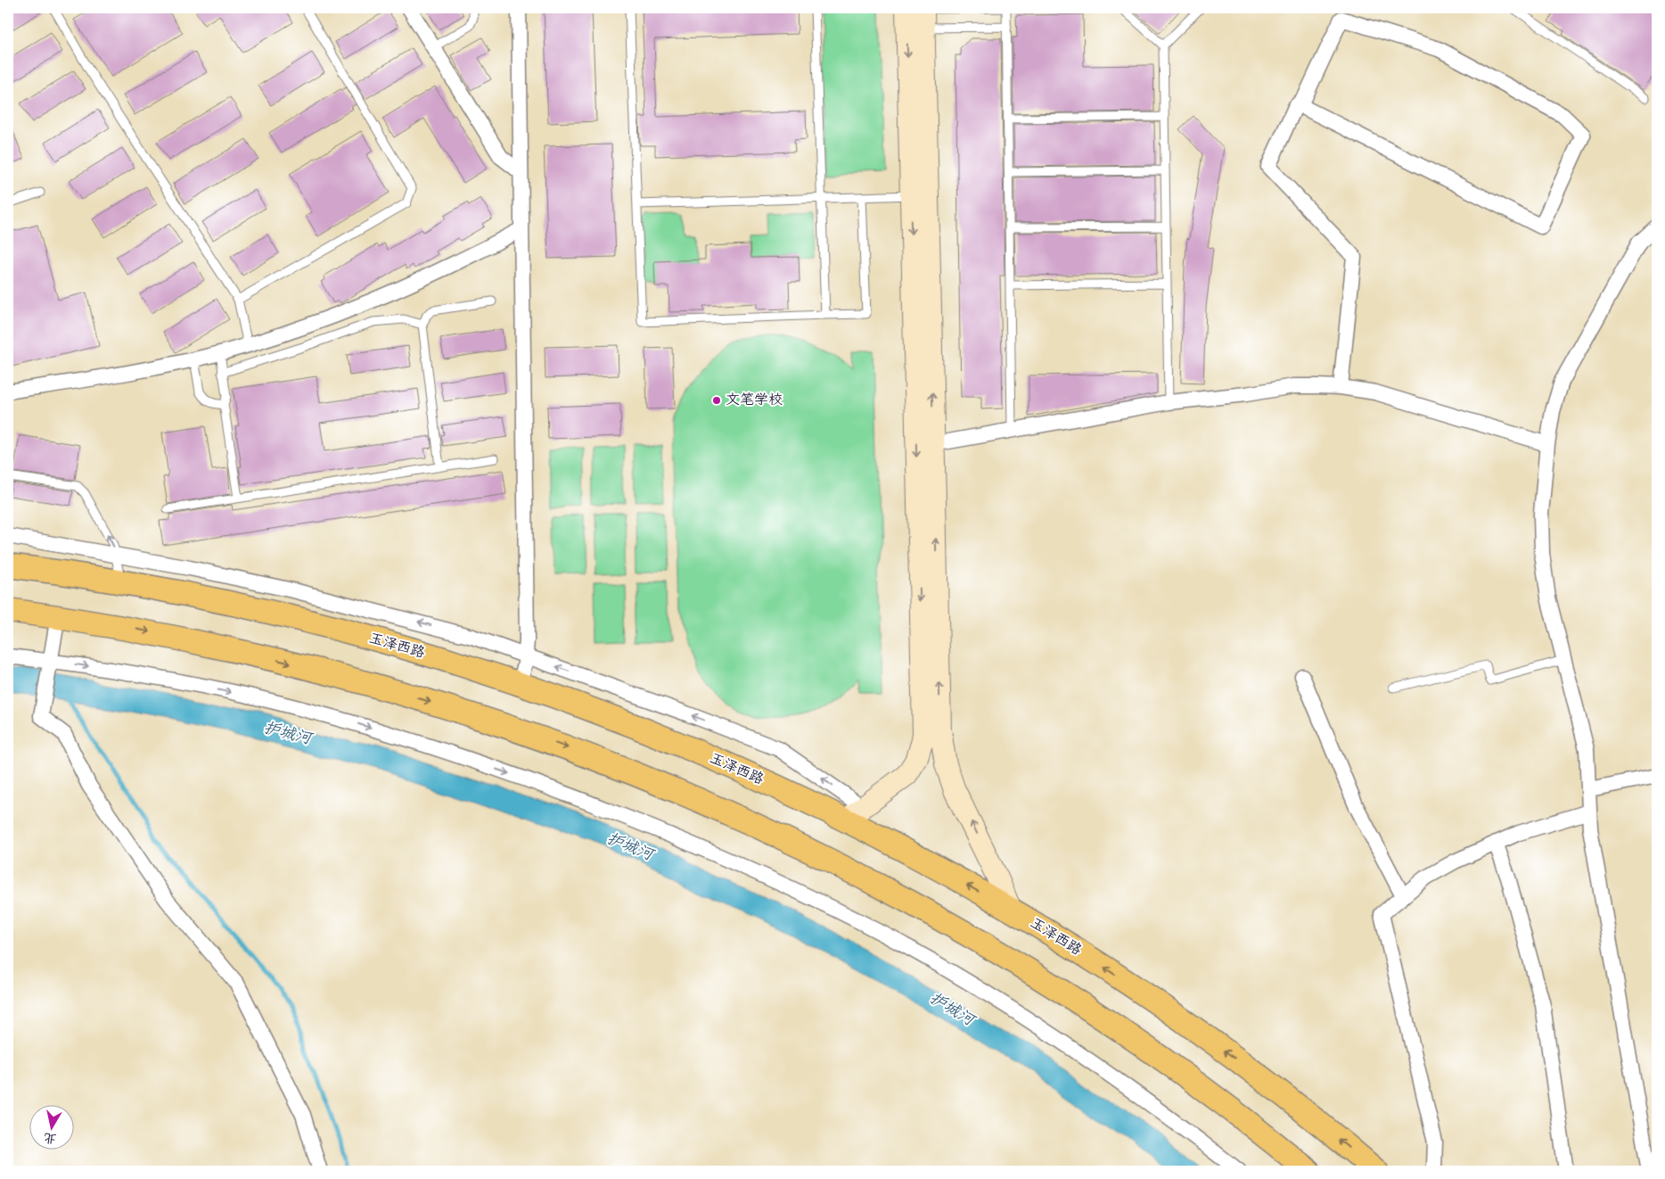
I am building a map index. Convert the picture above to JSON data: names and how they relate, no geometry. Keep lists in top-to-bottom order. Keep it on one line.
{"streets":{"main road":["玉泽西路"]},"water":["护城河"],"places":["文笔学校"],"north":"bottom"}
